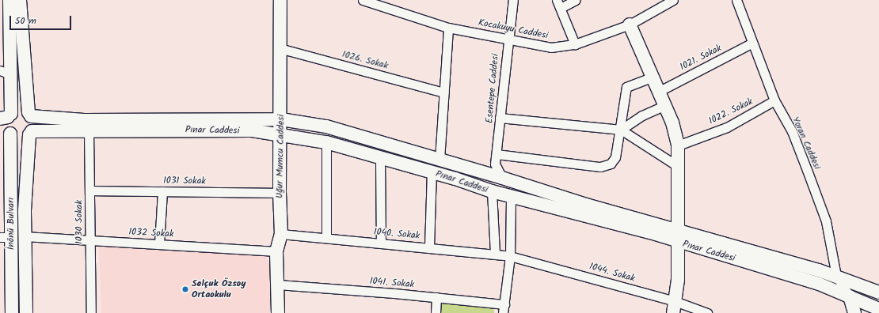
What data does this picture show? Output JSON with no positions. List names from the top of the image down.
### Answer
{
  "streets": {
    "main road": ["Pınar Caddesi", "Uğur Mumcu Caddesi", "İnönü Bulvarı"],
    "street": [
      "Kocakuyu Caddesi",
      "1021. Sokak",
      "1026. Sokak",
      "Esentepe Caddesi",
      "1022. Sokak",
      "Yoran Caddesi",
      "1031 Sokak",
      "1030 Sokak",
      "1032 Sokak",
      "1040. Sokak",
      "1044. Sokak",
      "1041. Sokak"
    ]
  },
  "crossings": [
    ["Kocakuyu Caddesi", "Esentepe Caddesi"],
    ["1021. Sokak", "Yoran Caddesi"],
    ["1026. Sokak", "Uğur Mumcu Caddesi"],
    ["Esentepe Caddesi", "Pınar Caddesi"],
    ["1022. Sokak", "Yoran Caddesi"],
    ["Pınar Caddesi", "Yoran Caddesi"],
    ["Pınar Caddesi", "Uğur Mumcu Caddesi"],
    ["Pınar Caddesi", "1030 Sokak"],
    ["Pınar Caddesi", "İnönü Bulvarı"],
    ["Uğur Mumcu Caddesi", "1031 Sokak"],
    ["Uğur Mumcu Caddesi", "1032 Sokak"],
    ["Uğur Mumcu Caddesi", "1040. Sokak"],
    ["Uğur Mumcu Caddesi", "1041. Sokak"],
    ["1031 Sokak", "1030 Sokak"],
    ["1030 Sokak", "1032 Sokak"],
    ["İnönü Bulvarı", "1032 Sokak"],
    ["1040. Sokak", "1044. Sokak"]
  ],
  "places": ["Selçuk Özsoy Ortaokulu"],
  "scale_bar": "50 m"
}
